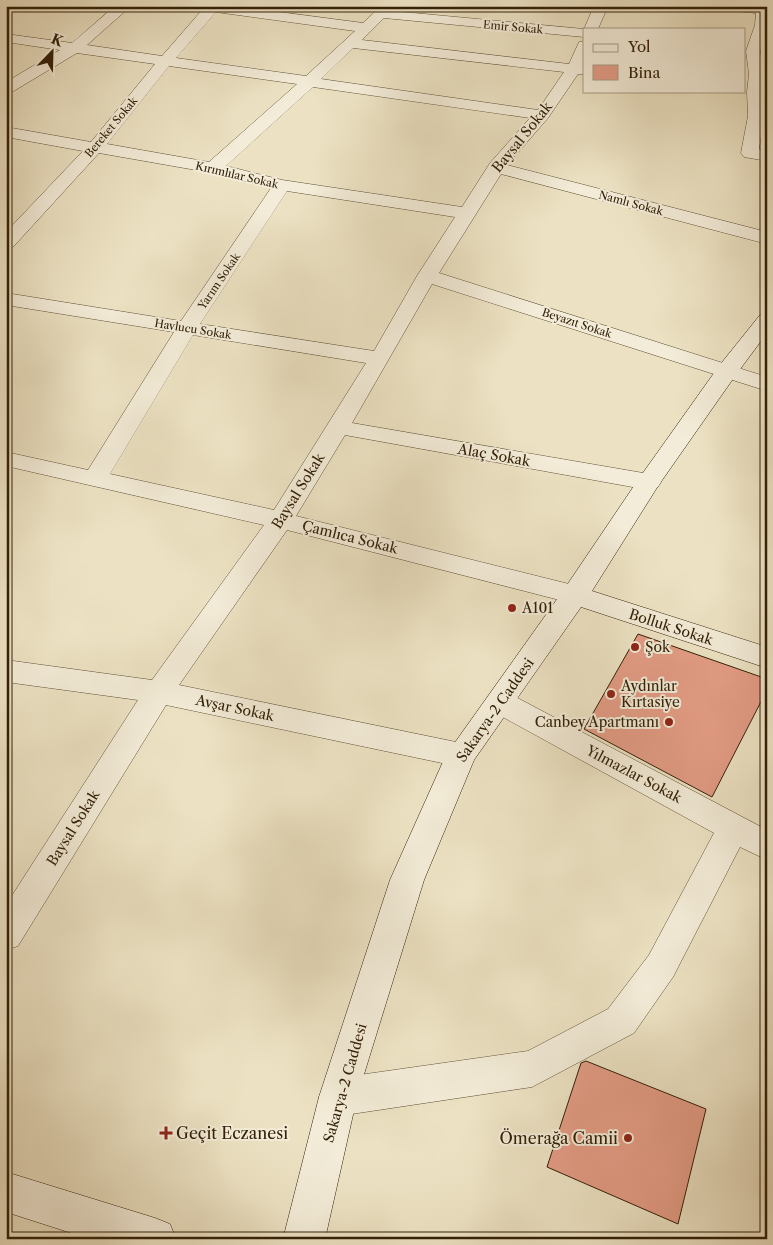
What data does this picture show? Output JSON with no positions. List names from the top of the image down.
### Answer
{
  "streets": {
    "street": [
      "Emir Sokak",
      "Bereket Sokak",
      "Baysal Sokak",
      "Kırımlılar Sokak",
      "Namlı Sokak",
      "Yarım Sokak",
      "Beyazıt Sokak",
      "Havlucu Sokak",
      "Alaç Sokak",
      "Çamlıca Sokak",
      "Bolluk Sokak",
      "Avşar Sokak",
      "Sakarya-2 Caddesi",
      "Yılmazlar Sokak"
    ]
  },
  "crossings": [
    ["Bereket Sokak", "Kırımlılar Sokak"],
    ["Baysal Sokak", "Kırımlılar Sokak"],
    ["Baysal Sokak", "Namlı Sokak"],
    ["Baysal Sokak", "Beyazıt Sokak"],
    ["Baysal Sokak", "Havlucu Sokak"],
    ["Baysal Sokak", "Alaç Sokak"],
    ["Baysal Sokak", "Çamlıca Sokak"],
    ["Baysal Sokak", "Avşar Sokak"],
    ["Kırımlılar Sokak", "Yarım Sokak"],
    ["Yarım Sokak", "Havlucu Sokak"],
    ["Yarım Sokak", "Çamlıca Sokak"],
    ["Beyazıt Sokak", "Sakarya-2 Caddesi"],
    ["Alaç Sokak", "Sakarya-2 Caddesi"],
    ["Çamlıca Sokak", "Bolluk Sokak"],
    ["Çamlıca Sokak", "Sakarya-2 Caddesi"],
    ["Bolluk Sokak", "Sakarya-2 Caddesi"],
    ["Avşar Sokak", "Sakarya-2 Caddesi"],
    ["Sakarya-2 Caddesi", "Yılmazlar Sokak"]
  ],
  "places": {
    "other": [
      "A101",
      "Şok",
      "Aydınlar Kırtasiye",
      "Canbey Apartmanı",
      "Ömerağa Camii"
    ],
    "health": ["Geçit Eczanesi"]
  },
  "legend": ["Yol", "Bina"],
  "north": "top right"
}
